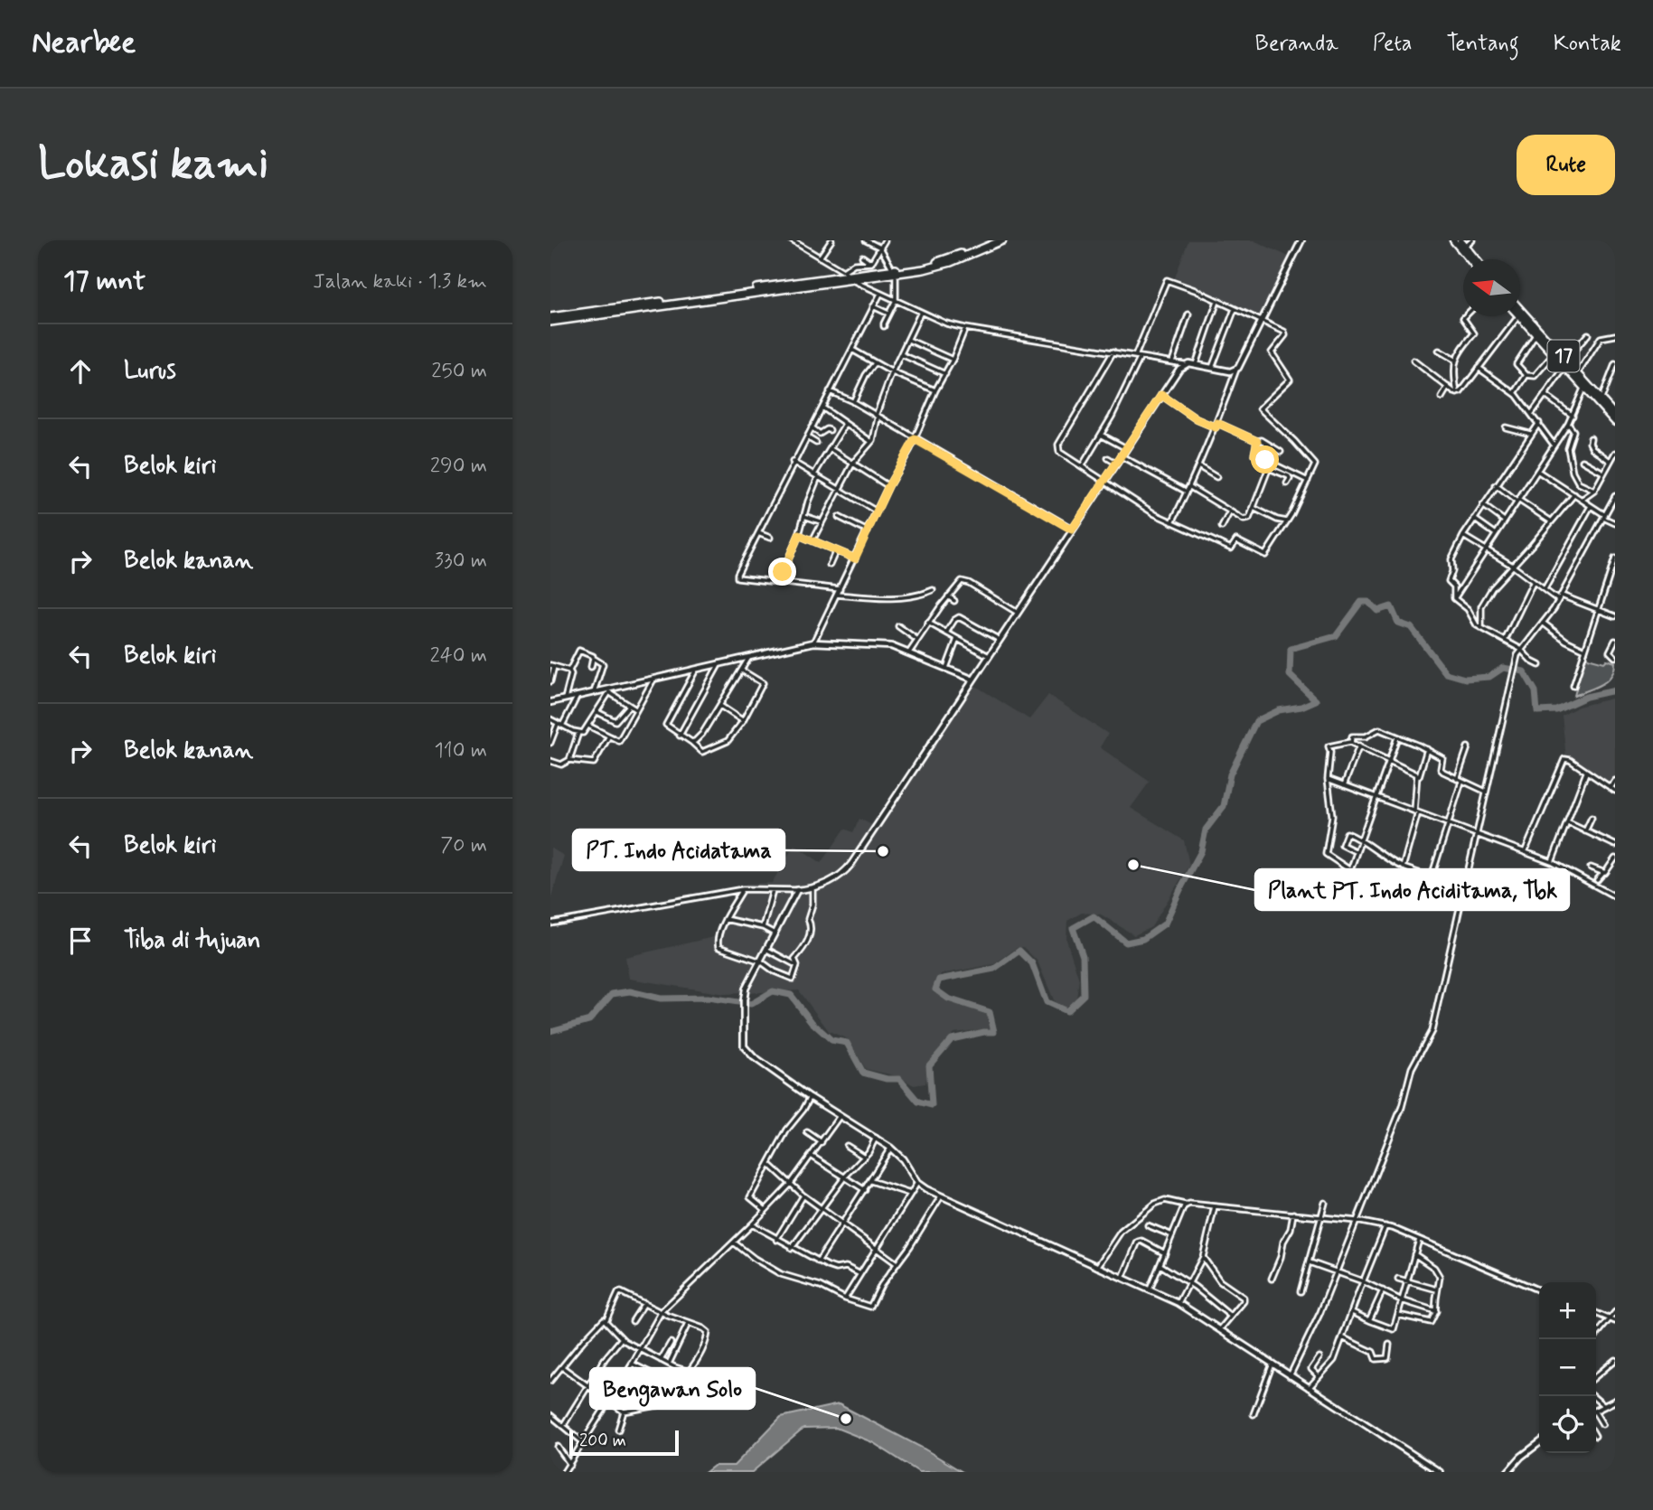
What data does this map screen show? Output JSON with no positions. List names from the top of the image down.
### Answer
{
  "streets": {
    "highway": ["17"]
  },
  "places": ["PT. Indo Acidatama", "Plant PT. Indo Aciditama, Tbk", "Bengawan Solo"],
  "scale_bar": "200 m",
  "north": "left",
  "page": {
    "header": "Nearbee",
    "nav": [
      "Beranda",
      "Peta",
      "Tentang",
      "Kontak"
    ],
    "buttons": "Rute",
    "title": "Lokasi kami",
    "heading": ["17 mnt", "Jalan kaki · 1.3 km"],
    "list": [
      ["Lurus", "250 m"],
      ["Belok kiri", "290 m"],
      ["Belok kanan", "330 m"],
      ["Belok kiri", "240 m"],
      ["Belok kanan", "110 m"],
      ["Belok kiri", "70 m"],
      "Tiba di tujuan"
    ],
    "map_buttons": ["+", "−"],
    "scale": "200 m"
  }
}
